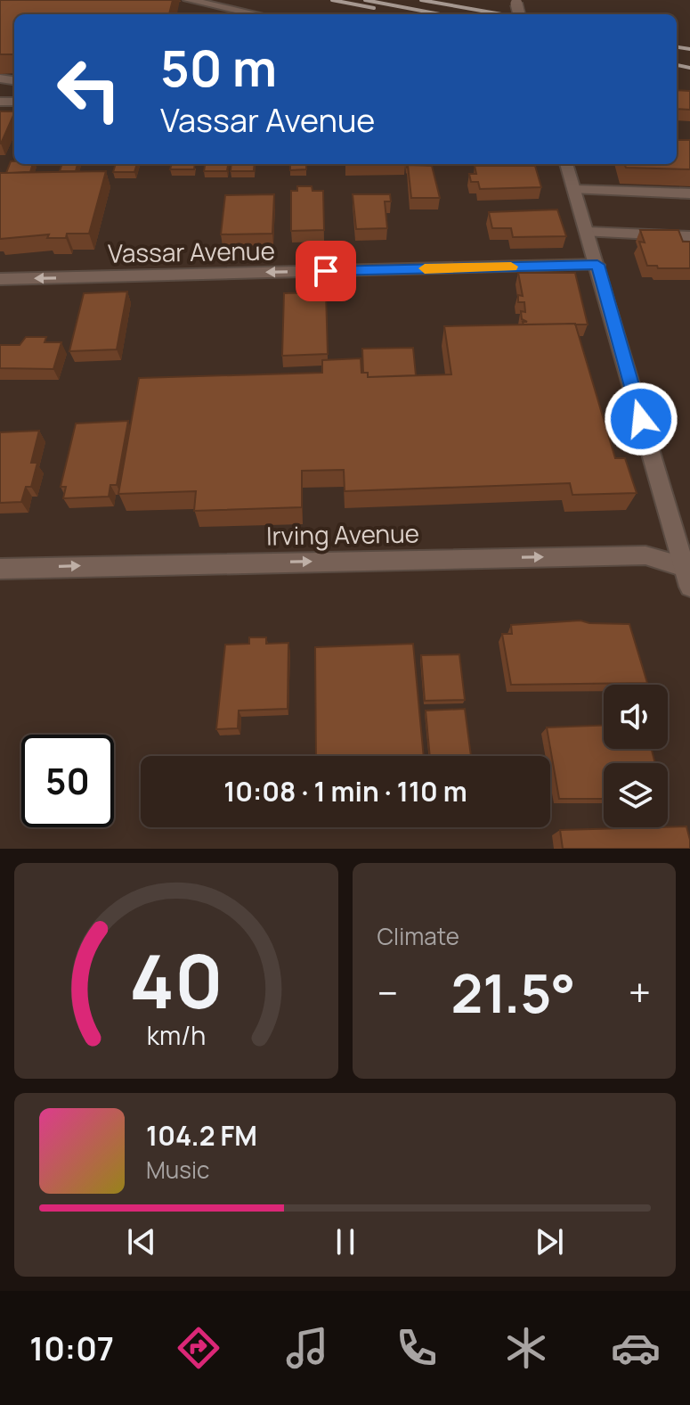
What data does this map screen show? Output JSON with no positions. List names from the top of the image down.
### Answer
{
  "streets": {
    "street": ["Vassar Avenue", "Irving Avenue"]
  },
  "one_way": ["Vassar Avenue", "Irving Avenue"],
  "page": {
    "turn": ["50 m", "Vassar Avenue"],
    "limit": "50",
    "trip": "10:08 · 1 min · 110 m",
    "tile": "Climate",
    "heat": ["−", "21.5°", "+"],
    "song": ["104.2 FM", "Music"],
    "tabs": "10:07",
    "gauge": ["40", "km/h"]
  }
}
